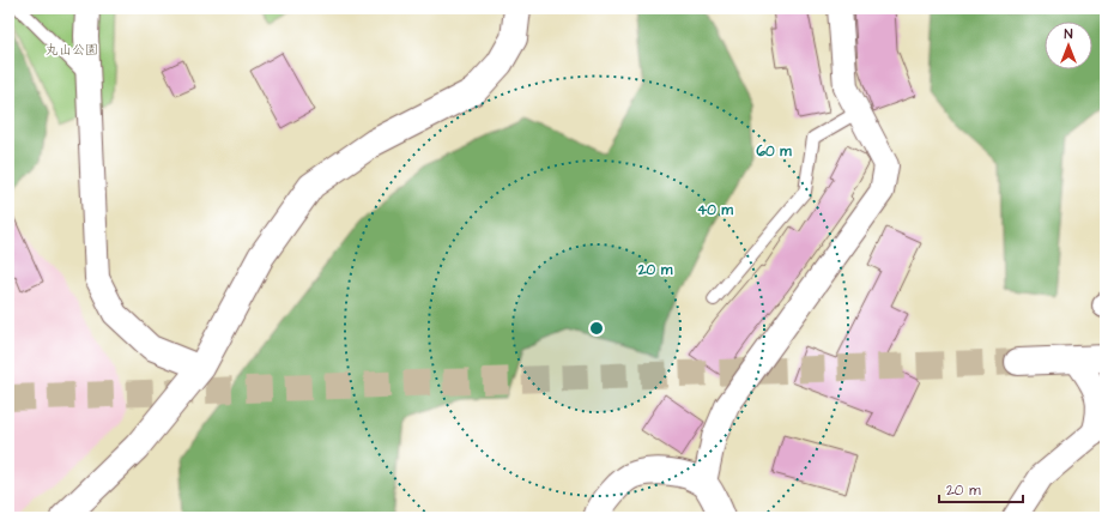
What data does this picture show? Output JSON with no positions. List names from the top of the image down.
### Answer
{
  "parks": ["丸山公園"],
  "scale_bar": "20 m",
  "north": "top",
  "rings": ["60 m", "40 m", "20 m"]
}
